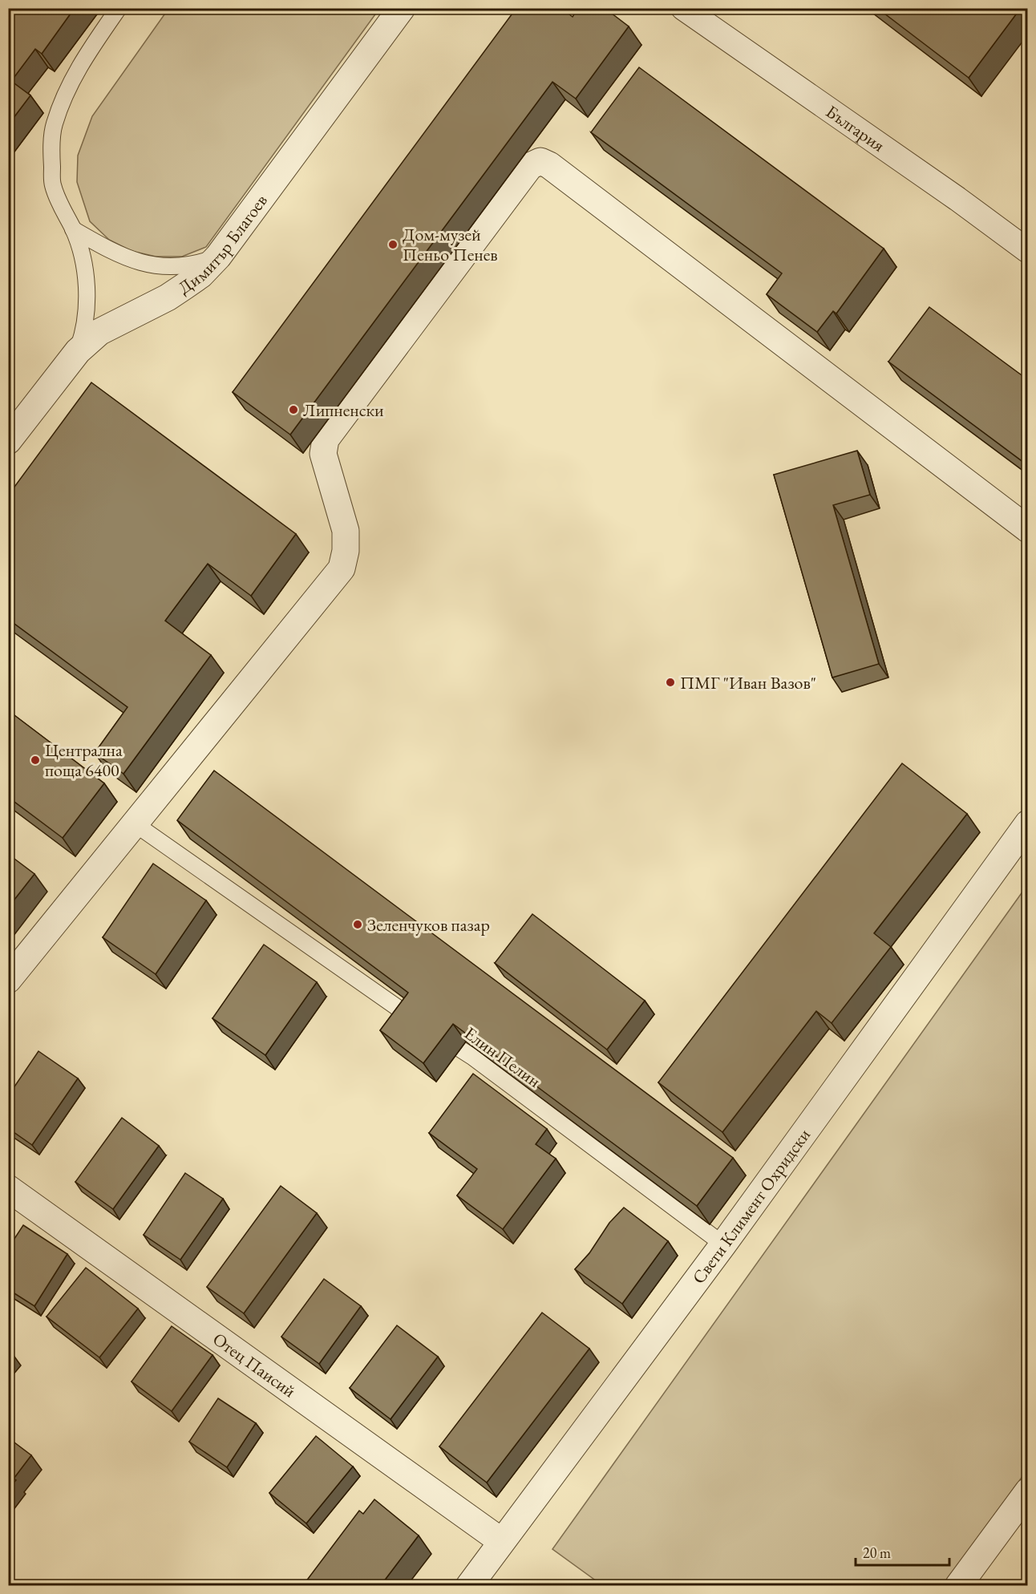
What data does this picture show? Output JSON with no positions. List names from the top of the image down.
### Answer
{
  "streets": {
    "street": [
      "България",
      "Димитър Благоев",
      "Свети Климент Охридски",
      "Отец Паисий"
    ],
    "lane": ["Елин Пелин"]
  },
  "crossings": [
    ["Елин Пелин", "Свети Климент Охридски"],
    ["Свети Климент Охридски", "Отец Паисий"]
  ],
  "places": [
    "Дом-музей Пеньо Пенев",
    "Липненски",
    "ПМГ \"Иван Вазов\"",
    "Централна поща 6400",
    "Зеленчуков пазар"
  ],
  "scale_bar": "20 m"
}
